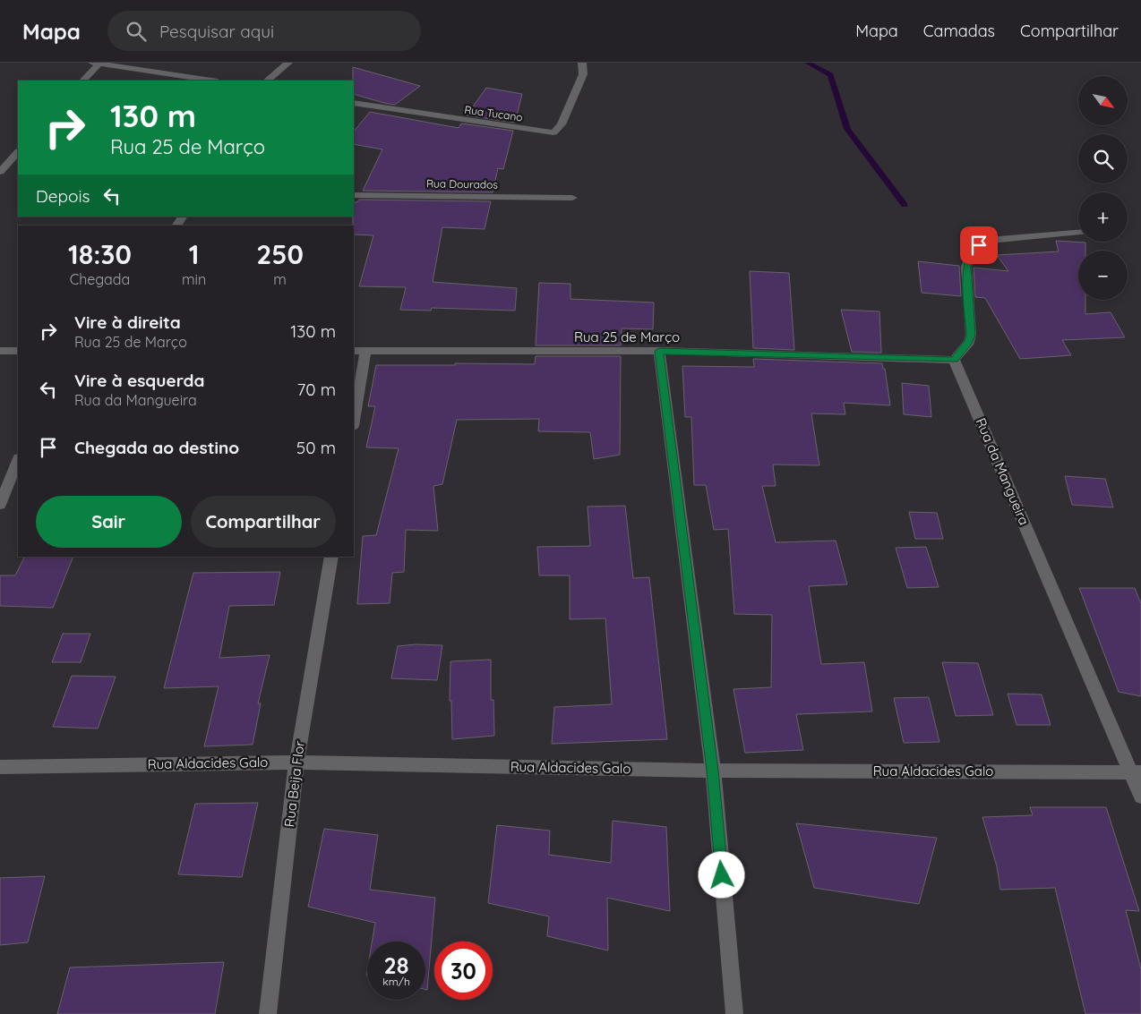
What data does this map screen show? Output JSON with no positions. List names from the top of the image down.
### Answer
{
  "streets": {
    "street": [
      "Rua Tucano",
      "Rua Dourados",
      "Rua 25 de Março",
      "Rua da Mangueira",
      "Rua Aldacides Galo",
      "Rua Beija Flor"
    ]
  },
  "crossings": [
    ["Rua 25 de Março", "Rua da Mangueira"],
    ["Rua da Mangueira", "Rua Aldacides Galo"],
    ["Rua Aldacides Galo", "Rua Beija Flor"]
  ],
  "north": "bottom right",
  "page": {
    "header": "Mapa",
    "search": "Pesquisar aqui",
    "nav": ["Mapa", "Camadas", "Compartilhar"],
    "map_buttons": ["+", "−"],
    "turn": ["130 m", "Rua 25 de Março"],
    "then": "Depois",
    "eta": [
      "18:30",
      "Chegada",
      "1",
      "min",
      "250",
      "m"
    ],
    "list": [
      {
        "name": "Vire à direita",
        "note": "Rua 25 de Março",
        "value": "130 m"
      },
      {
        "name": "Vire à esquerda",
        "note": "Rua da Mangueira",
        "value": "70 m"
      },
      {
        "name": "Chegada ao destino",
        "value": "50 m"
      }
    ],
    "buttons": ["Sair", "Compartilhar"],
    "speed": "28 km/h",
    "limit": "30"
  }
}
